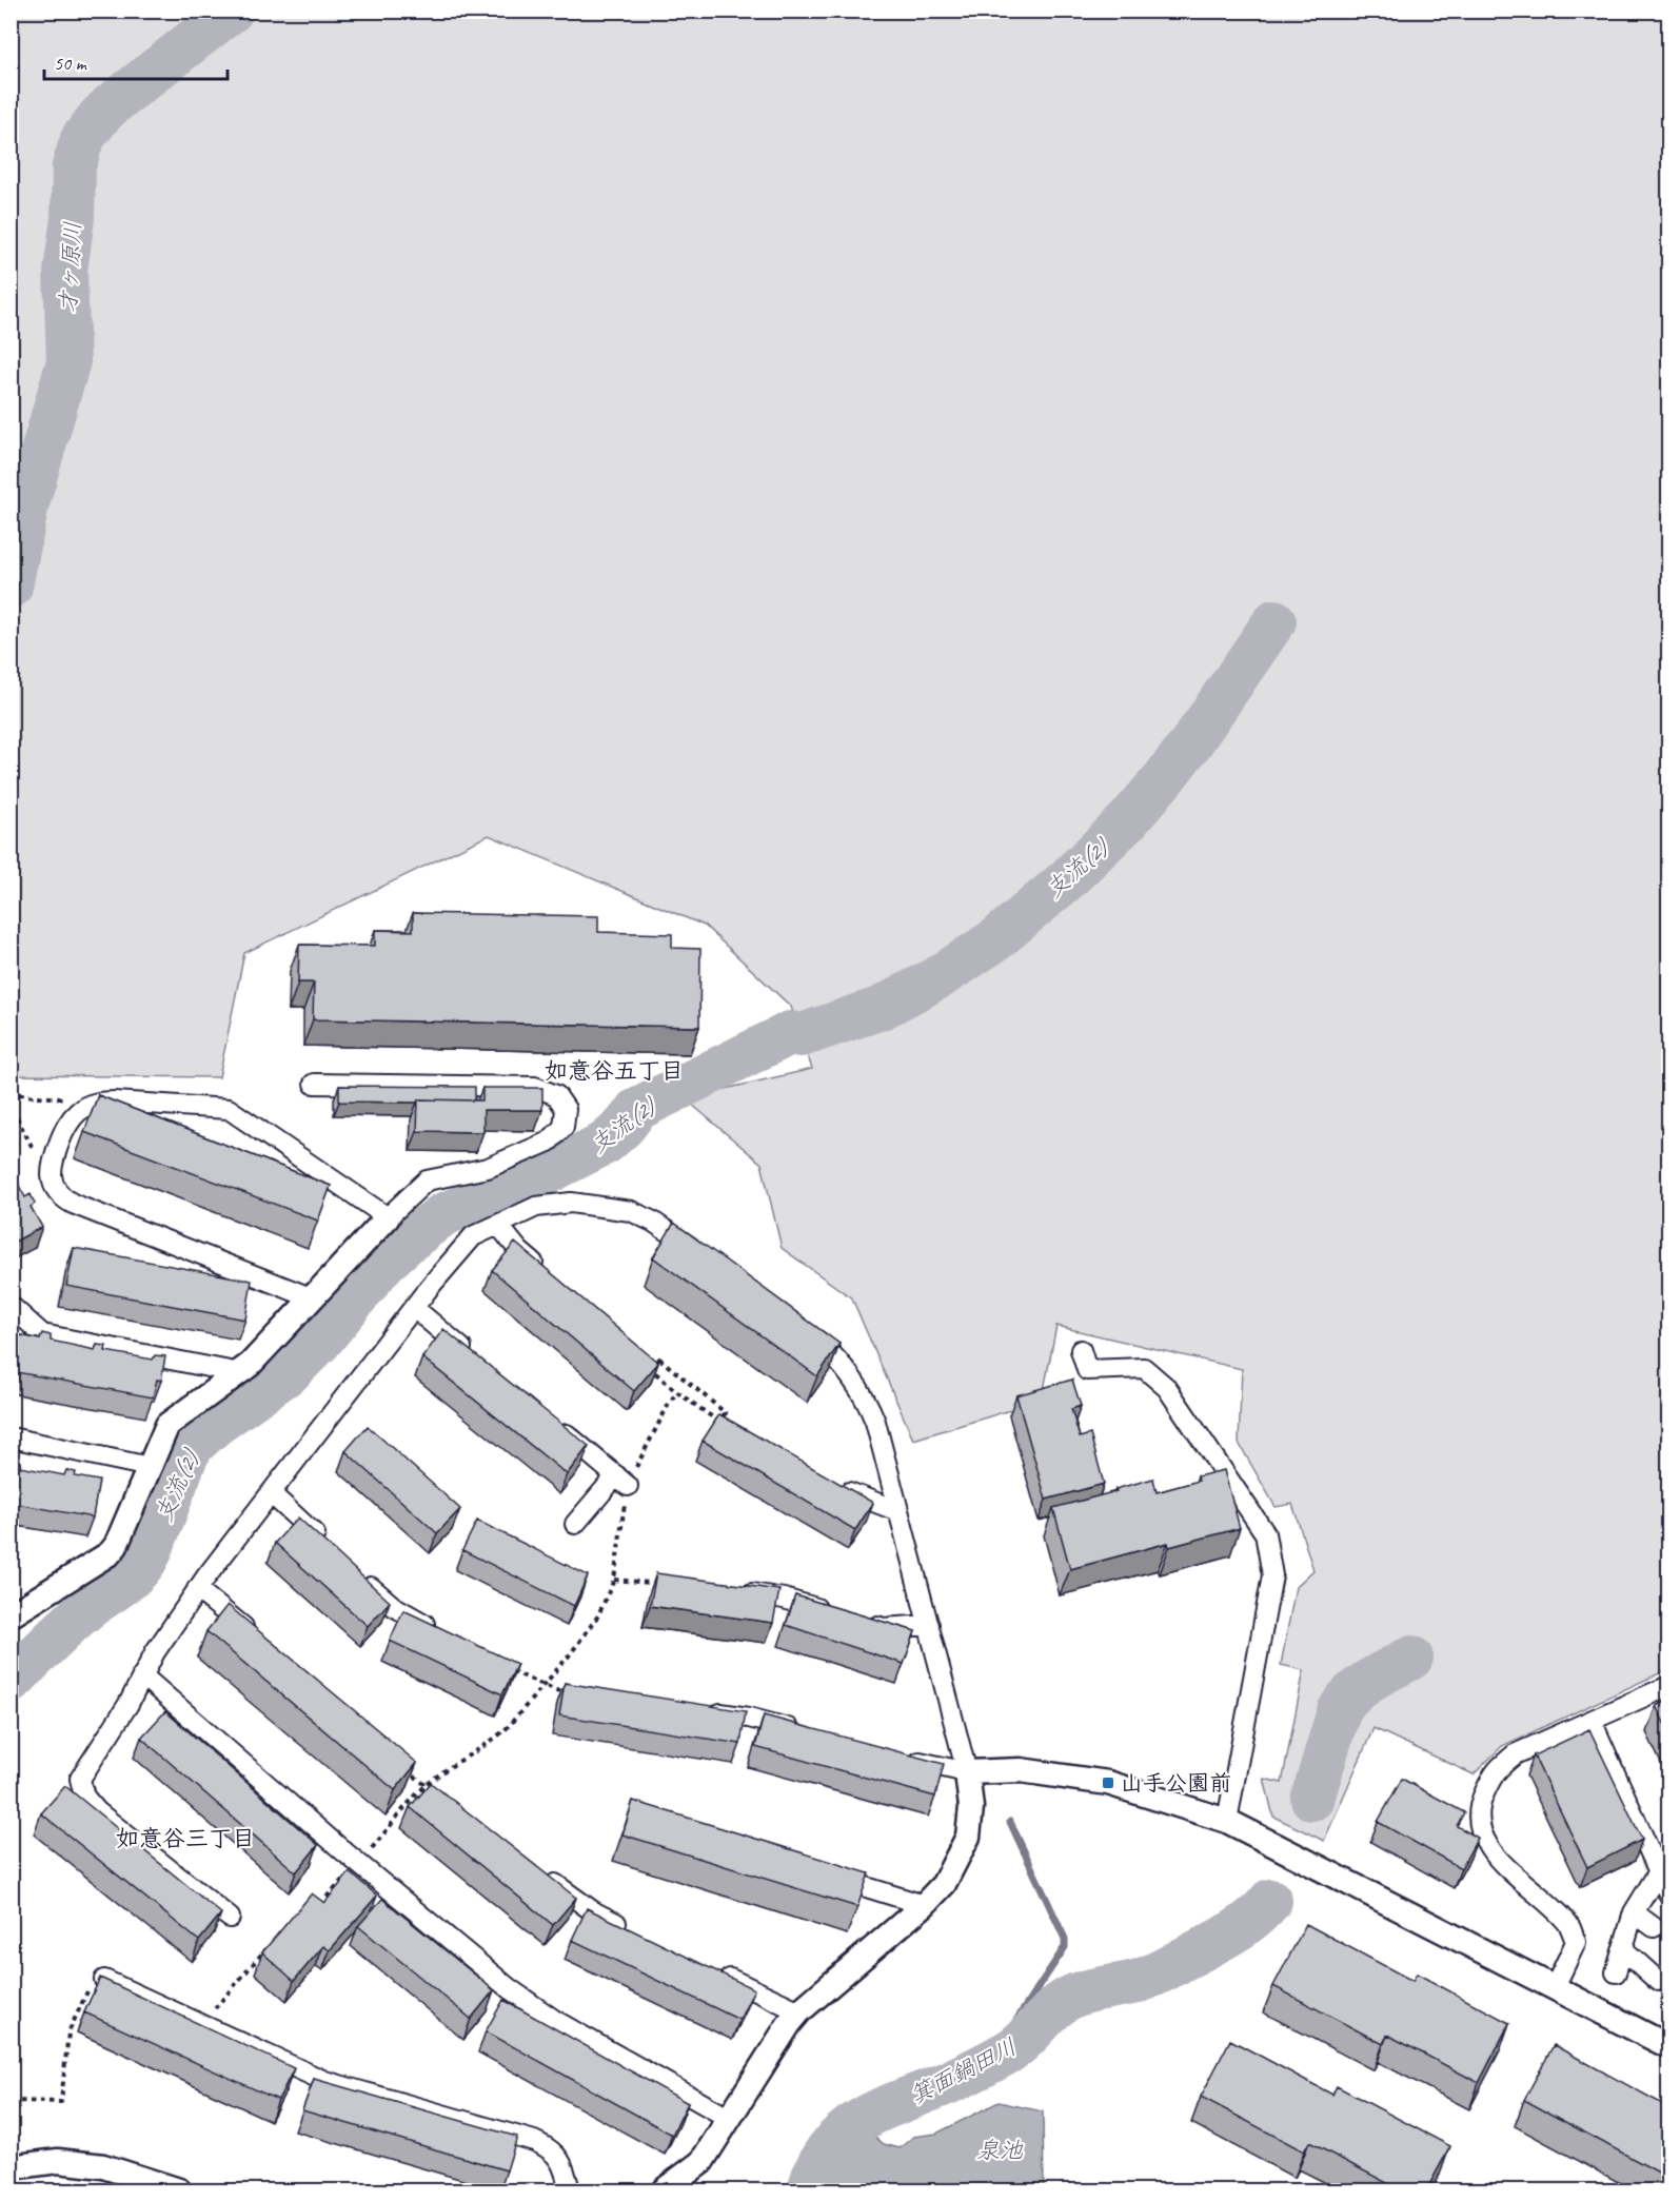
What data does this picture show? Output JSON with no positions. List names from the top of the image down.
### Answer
{
  "districts": ["如意谷五丁目", "如意谷三丁目"],
  "water": [
    "才ヶ原川",
    "支流(2)",
    "箕面鍋田川",
    "泉池"
  ],
  "places": {
    "transit": ["山手公園前"]
  },
  "scale_bar": "50 m"
}
